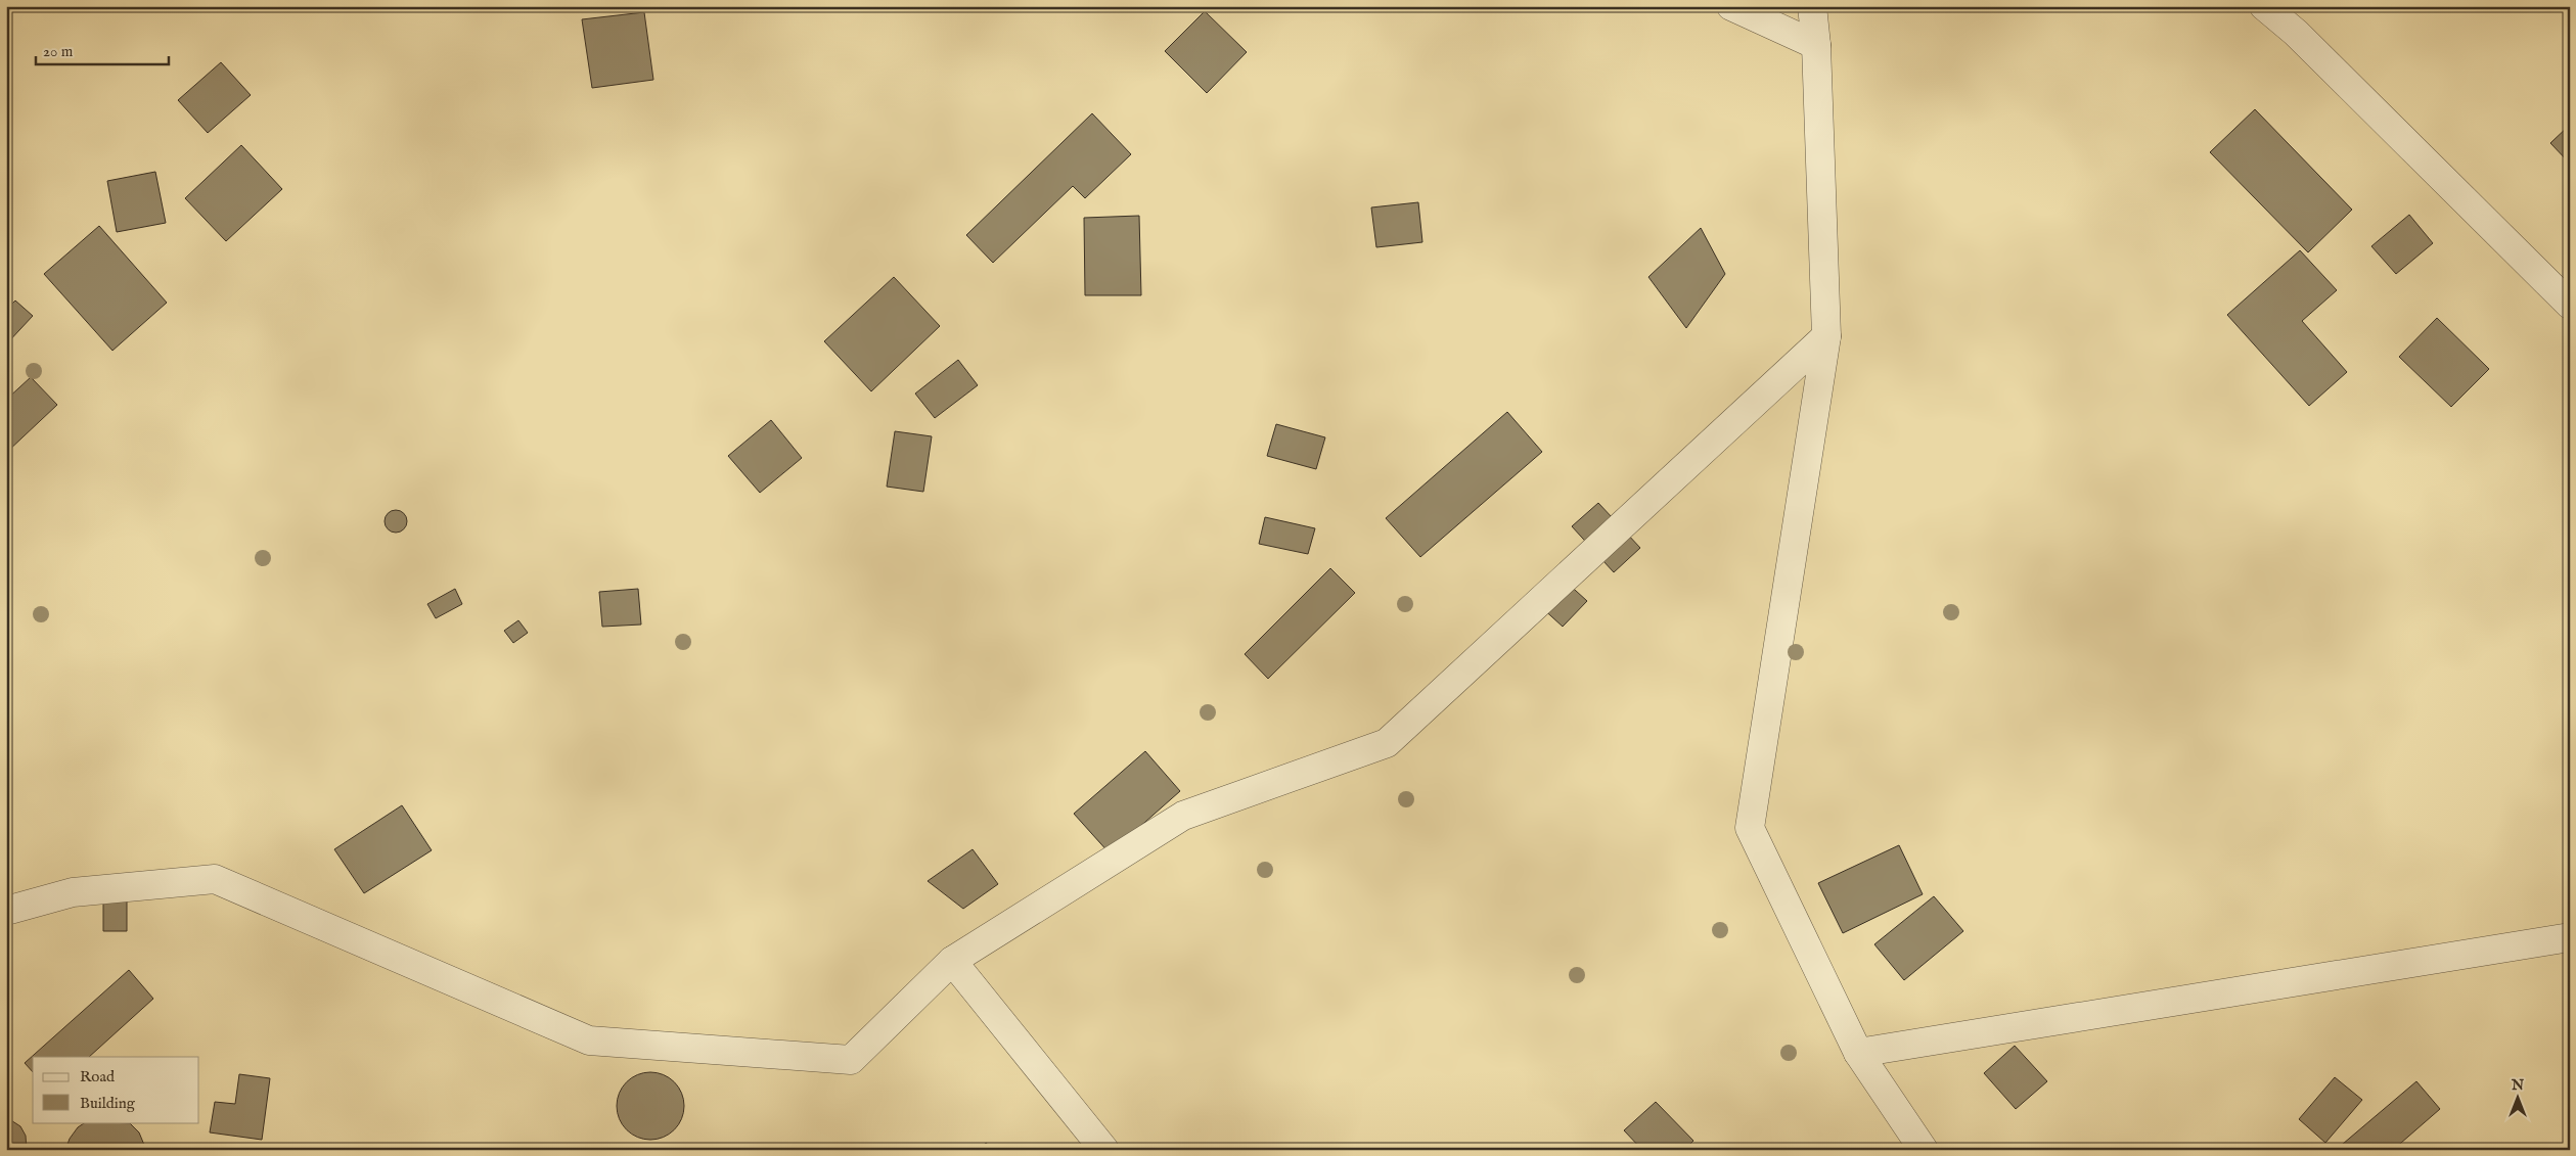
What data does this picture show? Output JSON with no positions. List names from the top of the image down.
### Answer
{
  "legend": ["Road", "Building"],
  "scale_bar": "20 m",
  "north": "top"
}
